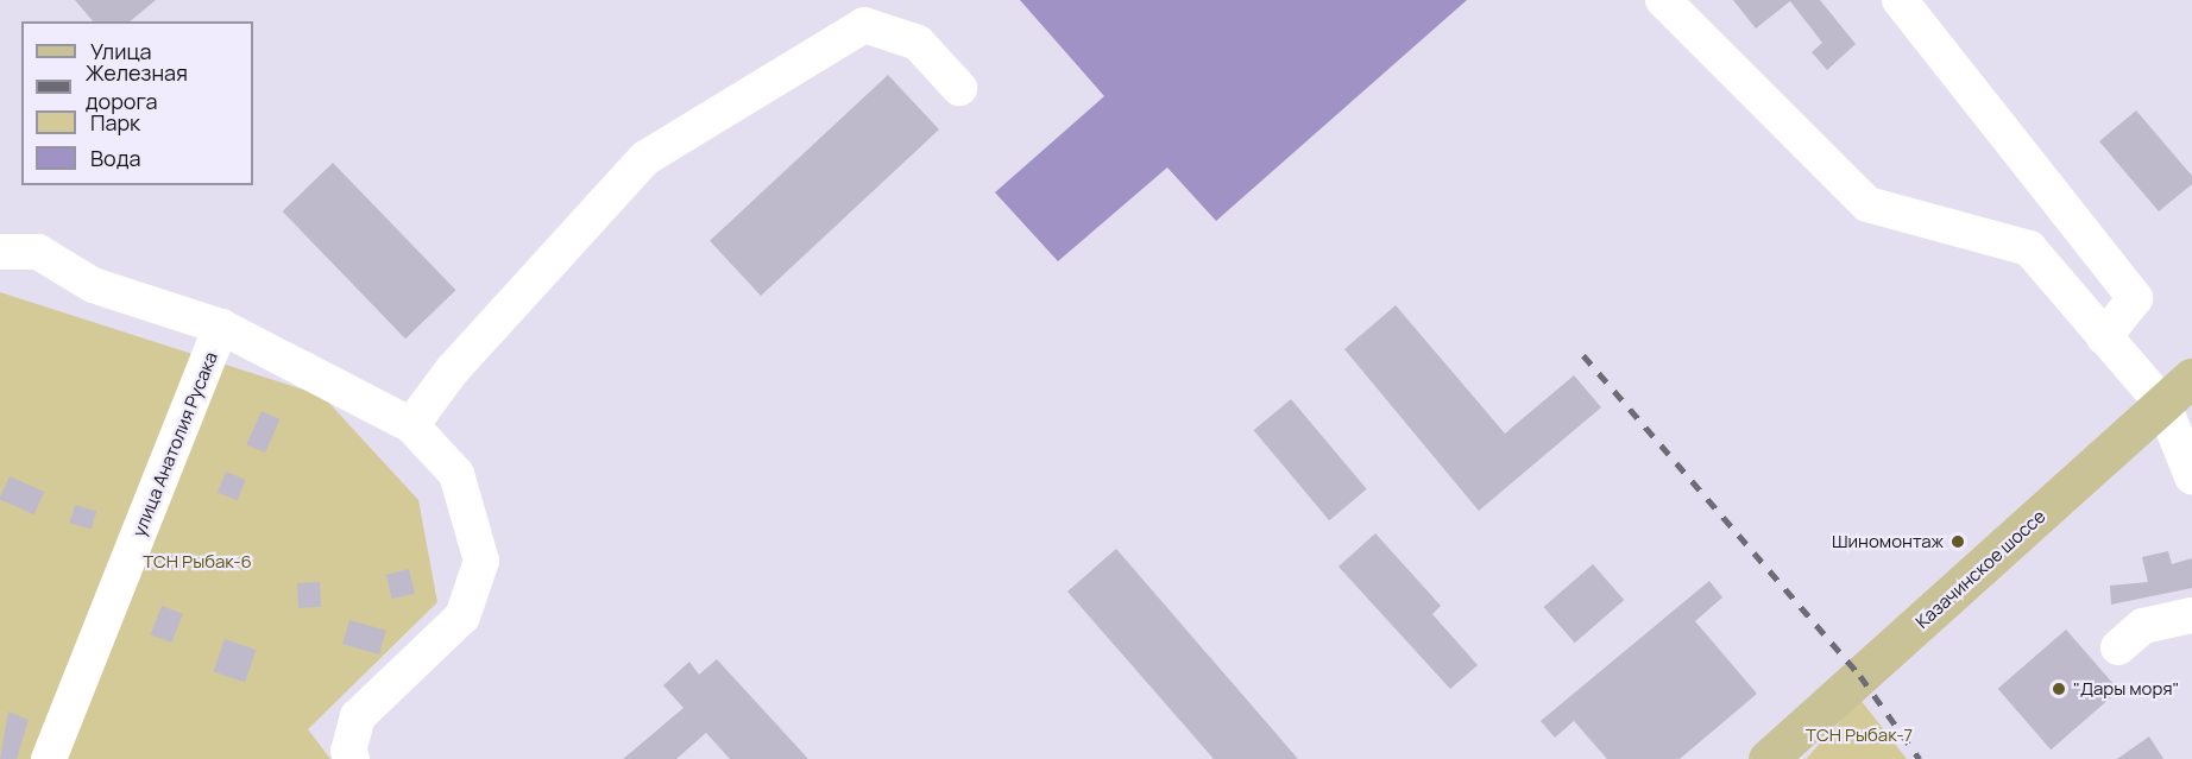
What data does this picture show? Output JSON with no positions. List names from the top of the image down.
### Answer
{
  "streets": {
    "main road": ["Казачинское шоссе"],
    "street": ["улица Анатолия Русака"]
  },
  "parks": ["ТСН Рыбак-6", "ТСН Рыбак-7"],
  "places": ["Шиномонтаж", "\"Дары моря\""],
  "legend": [
    "Улица",
    "Железная дорога",
    "Парк",
    "Вода"
  ]
}
